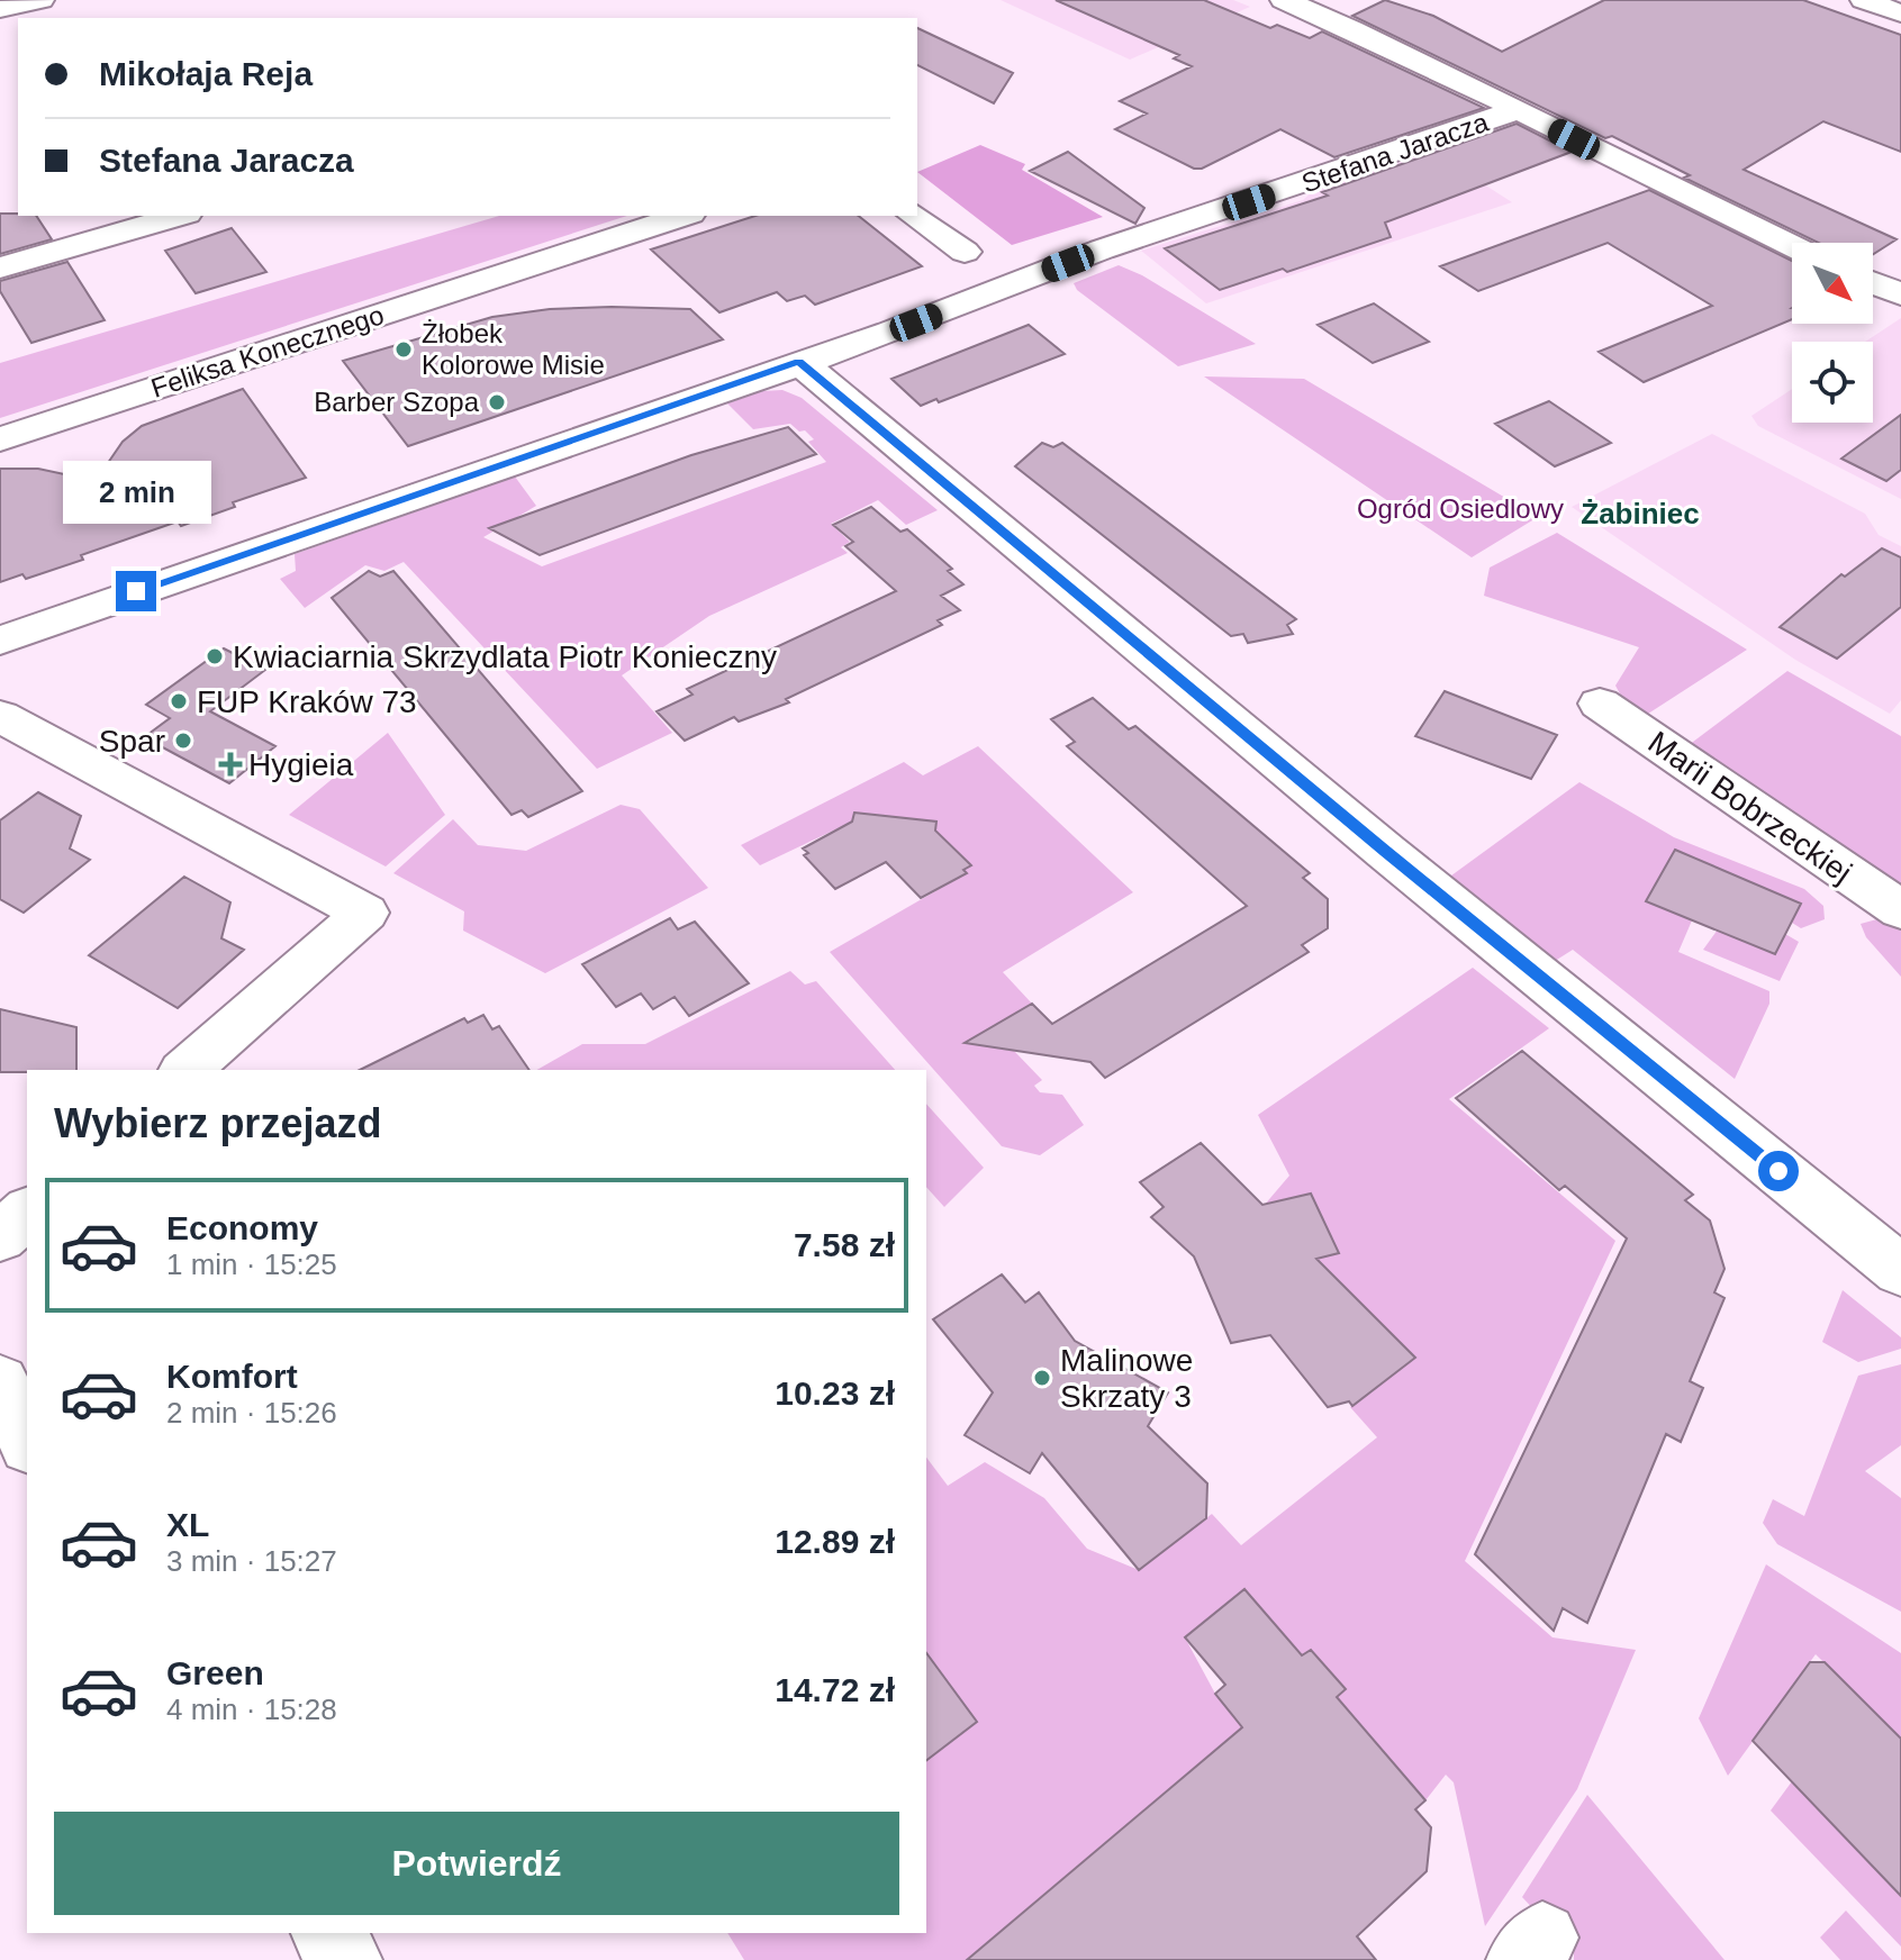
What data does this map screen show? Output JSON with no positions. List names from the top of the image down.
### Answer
{
  "streets": {
    "street": ["Stefana Jaracza", "Feliksa Konecznego", "Marii Bobrzeckiej"]
  },
  "districts": ["Żabiniec"],
  "parks": ["Ogród Osiedlowy"],
  "places": {
    "other": [
      "Żłobek Kolorowe Misie",
      "Barber Szopa",
      "Kwiaciarnia Skrzydlata Piotr Konieczny",
      "FUP Kraków 73",
      "Spar",
      "Malinowe Skrzaty 3"
    ],
    "health": ["Hygieia"]
  },
  "north": "bottom right",
  "page": {
    "banner": ["Mikołaja Reja", "Stefana Jaracza"],
    "bubble": "2 min",
    "heading": "Wybierz przejazd",
    "list": [
      {
        "name": "Economy",
        "note": "1 min · 15:25",
        "value": "7.58 zł"
      },
      {
        "name": "Komfort",
        "note": "2 min · 15:26",
        "value": "10.23 zł"
      },
      {
        "name": "XL",
        "note": "3 min · 15:27",
        "value": "12.89 zł"
      },
      {
        "name": "Green",
        "note": "4 min · 15:28",
        "value": "14.72 zł"
      }
    ],
    "buttons": "Potwierdź"
  }
}
